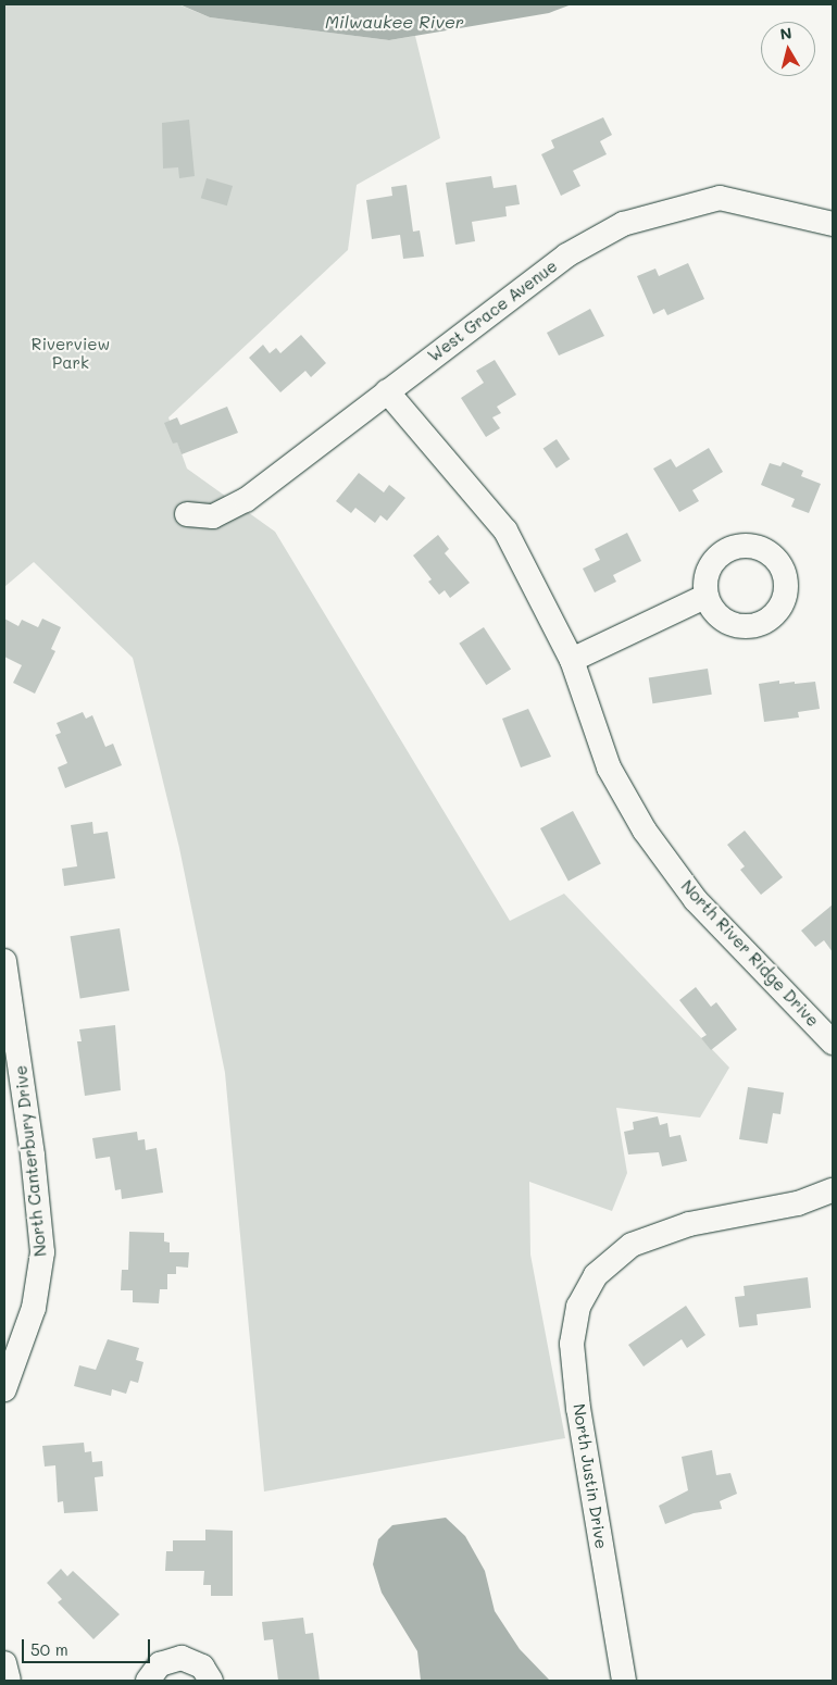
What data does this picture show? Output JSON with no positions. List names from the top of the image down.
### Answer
{
  "streets": {
    "street": [
      "West Grace Avenue",
      "North River Ridge Drive",
      "North Canterbury Drive",
      "North Justin Drive"
    ]
  },
  "crossings": [
    ["West Grace Avenue", "North River Ridge Drive"]
  ],
  "water": ["Milwaukee River"],
  "parks": ["Riverview Park"],
  "scale_bar": "50 m",
  "north": "top"
}
